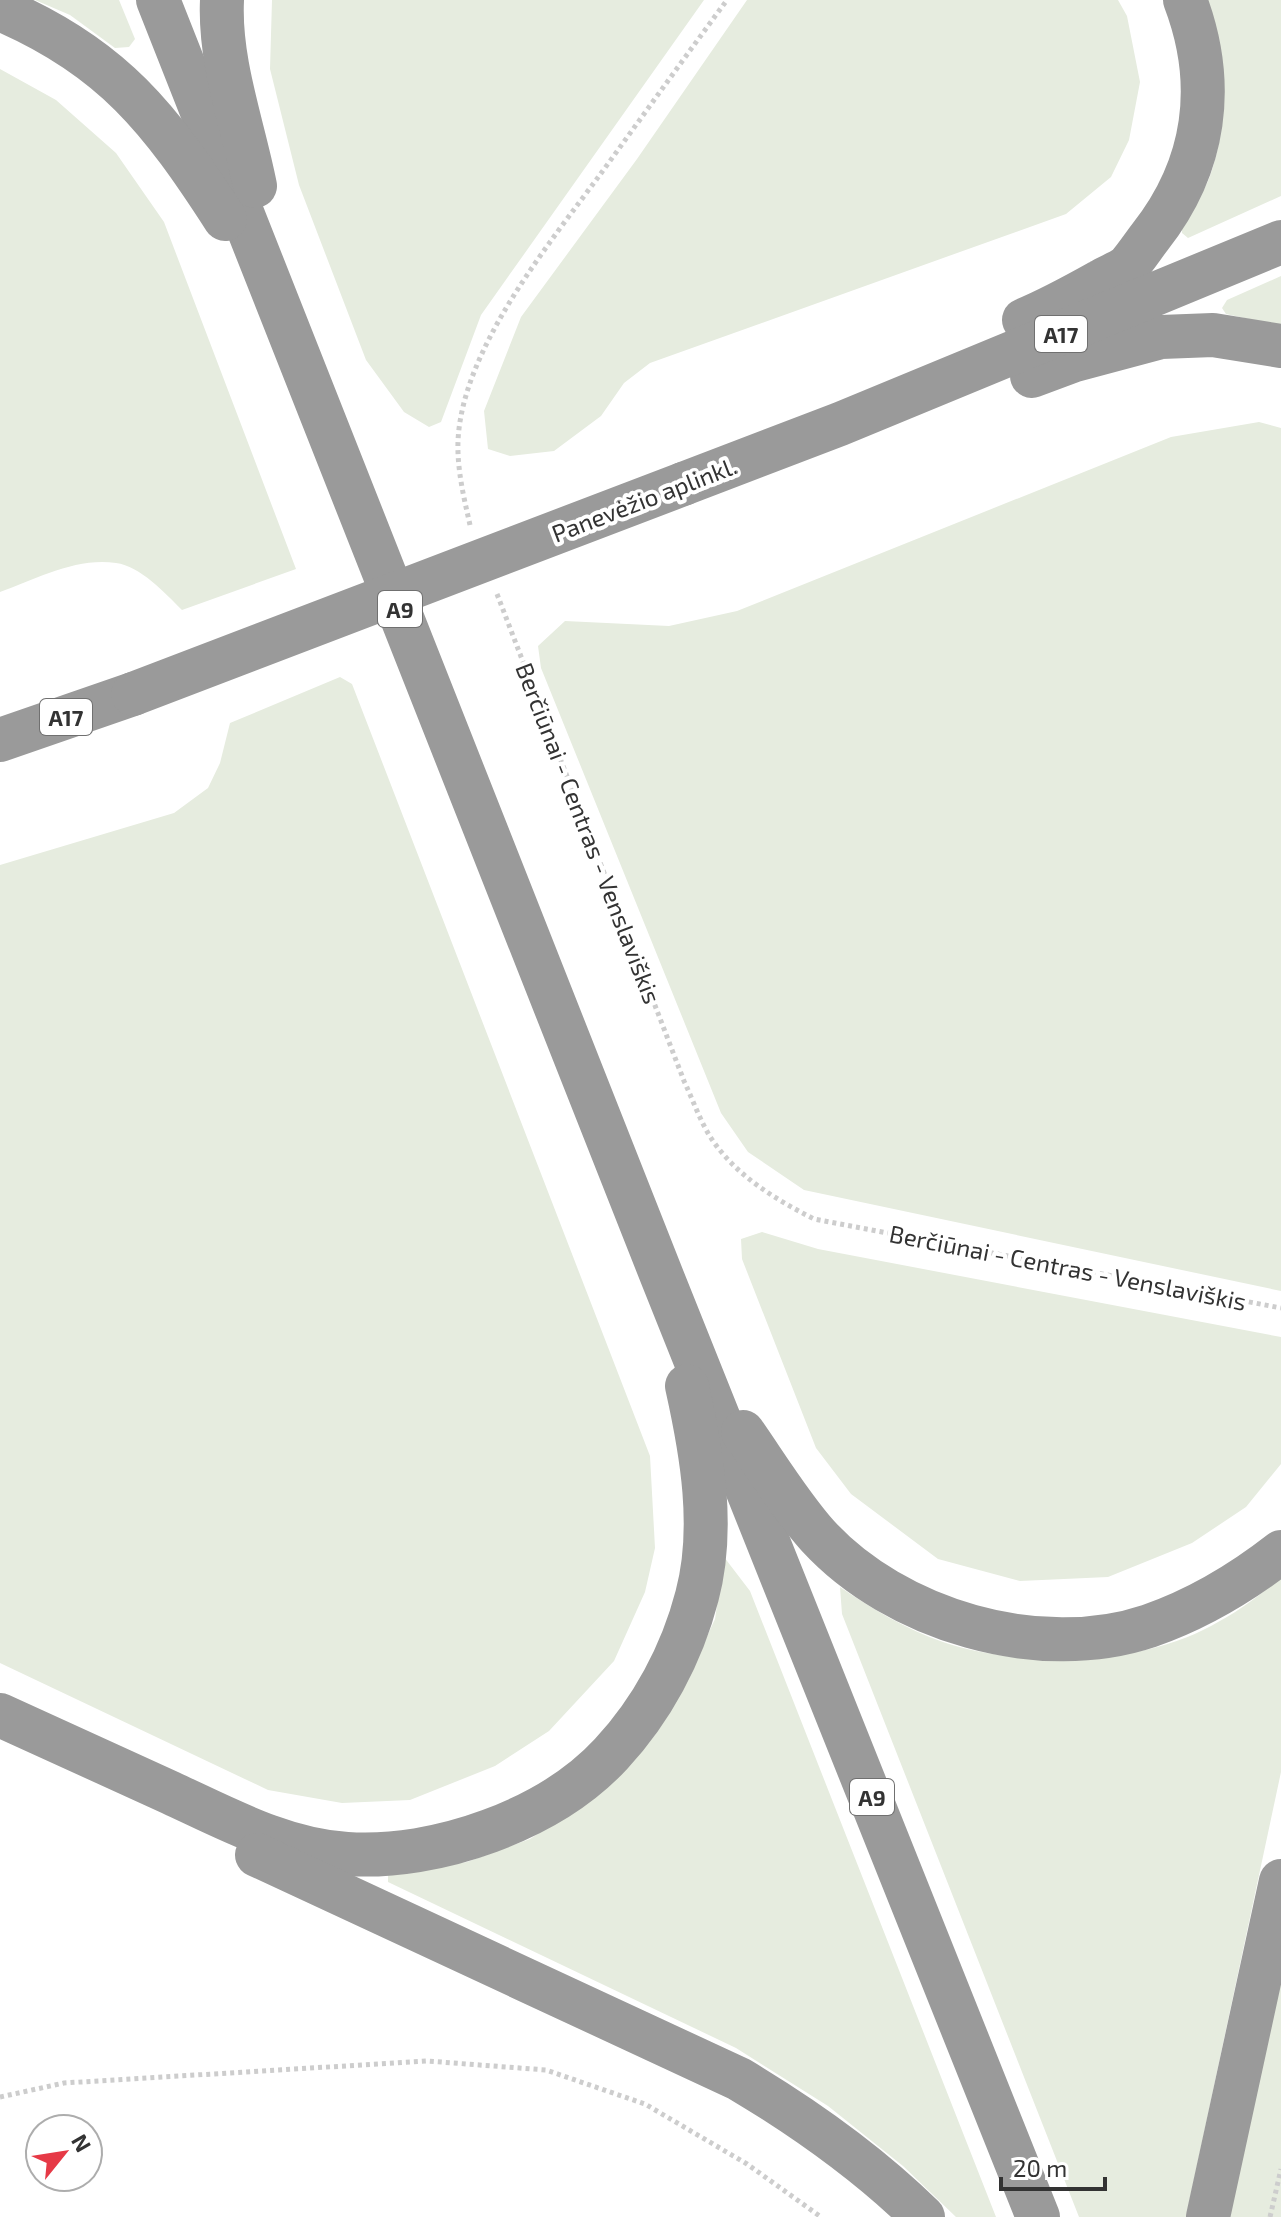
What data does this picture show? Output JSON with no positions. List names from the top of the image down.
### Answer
{
  "streets": {
    "highway": ["A17", "Panevėžio aplinkl.", "A9"],
    "path": ["Berčiūnai - Centras - Venslaviškis"]
  },
  "scale_bar": "20 m",
  "north": "top right"
}
